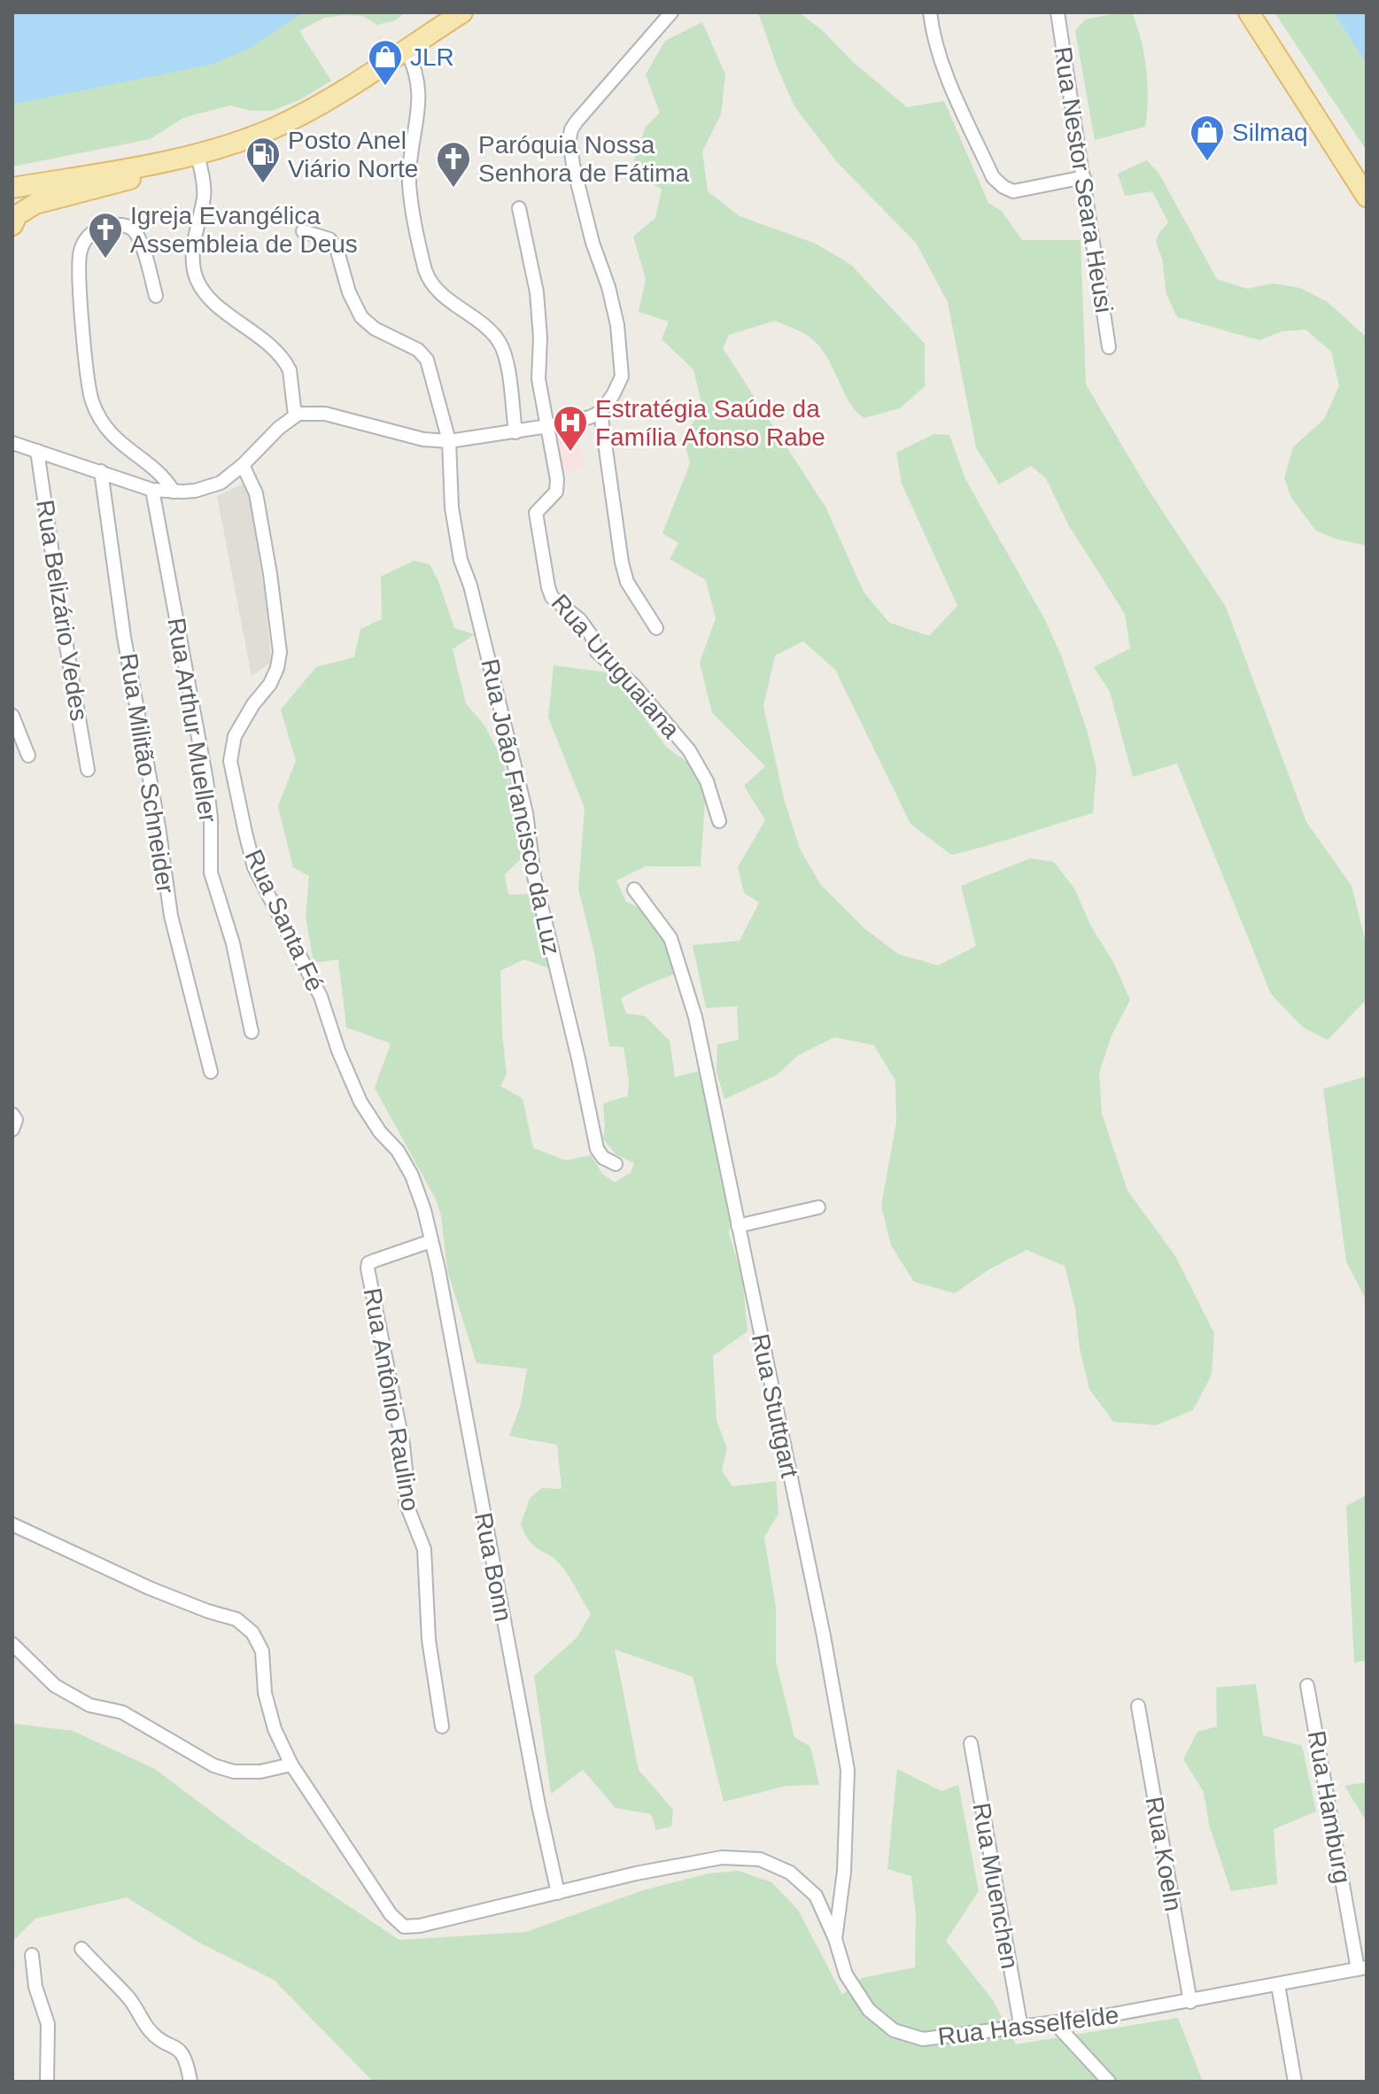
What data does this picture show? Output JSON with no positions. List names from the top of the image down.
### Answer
{
  "streets": {
    "street": [
      "Rua Nestor Seara Heusi",
      "Rua Belizário Vedes",
      "Rua Uruguaiana",
      "Rua Arthur Mueller",
      "Rua Militão Schneider",
      "Rua João Francisco da Luz",
      "Rua Santa Fé",
      "Rua Antônio Raulino",
      "Rua Stuttgart",
      "Rua Bonn",
      "Rua Hamburg",
      "Rua Koeln",
      "Rua Muenchen",
      "Rua Hasselfelde"
    ]
  },
  "crossings": [
    ["Rua Santa Fé", "Rua Antônio Raulino"],
    ["Rua Santa Fé", "Rua Bonn"],
    ["Rua Antônio Raulino", "Rua Bonn"],
    ["Rua Stuttgart", "Rua Hasselfelde"],
    ["Rua Bonn", "Rua Hasselfelde"],
    ["Rua Hamburg", "Rua Hasselfelde"],
    ["Rua Koeln", "Rua Hasselfelde"],
    ["Rua Muenchen", "Rua Hasselfelde"]
  ],
  "places": {
    "shop": ["JLR", "Silmaq"],
    "fuel station": ["Posto Anel Viário Norte"],
    "church": ["Paróquia Nossa Senhora de Fátima", "Igreja Evangélica Assembleia de Deus"],
    "hospital": ["Estratégia Saúde da Família Afonso Rabe"]
  }
}
